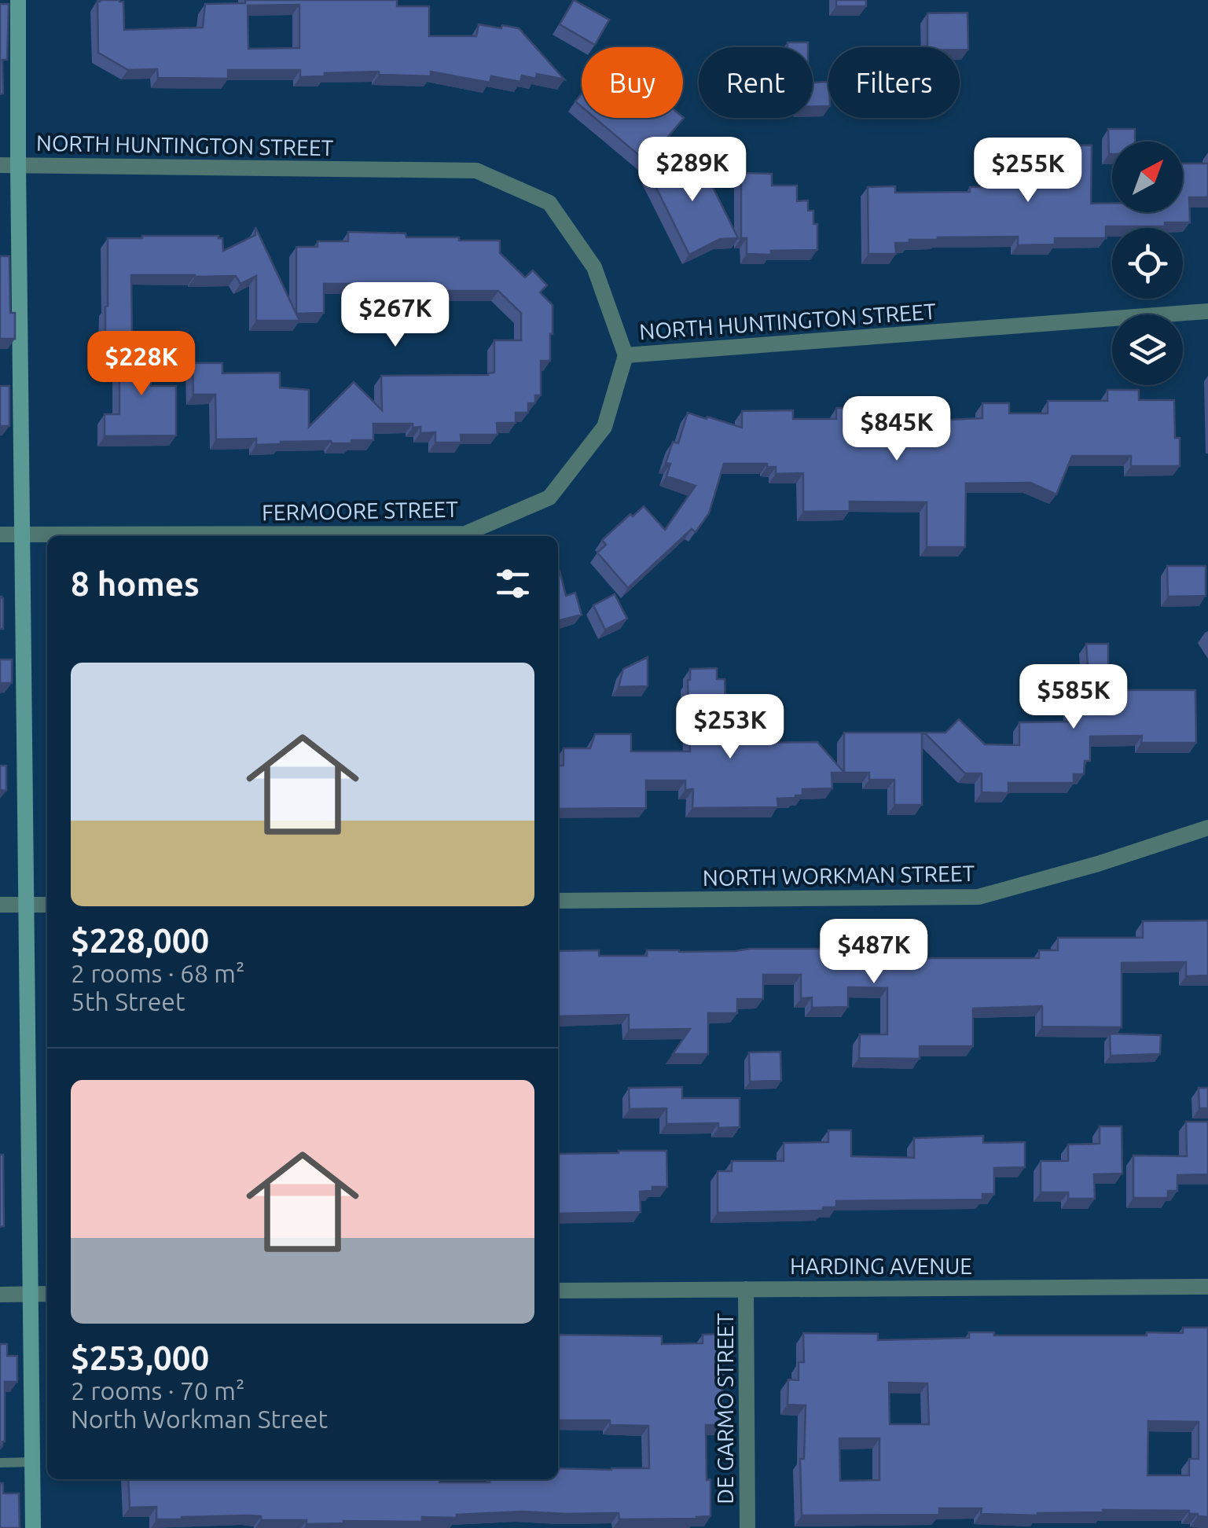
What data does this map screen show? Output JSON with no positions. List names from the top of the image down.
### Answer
{
  "streets": {
    "street": [
      "NORTH HUNTINGTON STREET",
      "FERMOORE STREET",
      "NORTH WORKMAN STREET",
      "HARDING AVENUE",
      "DE GARMO STREET"
    ]
  },
  "crossings": [
    ["NORTH HUNTINGTON STREET", "FERMOORE STREET"],
    ["HARDING AVENUE", "DE GARMO STREET"]
  ],
  "north": "top right",
  "page": {
    "chip": ["Buy", "Rent", "Filters"],
    "price": [
      "$289K",
      "$255K",
      "$267K",
      "$228K",
      "$845K",
      "$585K",
      "$253K",
      "$487K"
    ],
    "heading": "8 homes",
    "list": [
      {
        "name": "$228,000",
        "note": "2 rooms · 68 m² · 5th Street"
      },
      {
        "name": "$253,000",
        "note": "2 rooms · 70 m² · North Workman Street"
      }
    ]
  }
}
